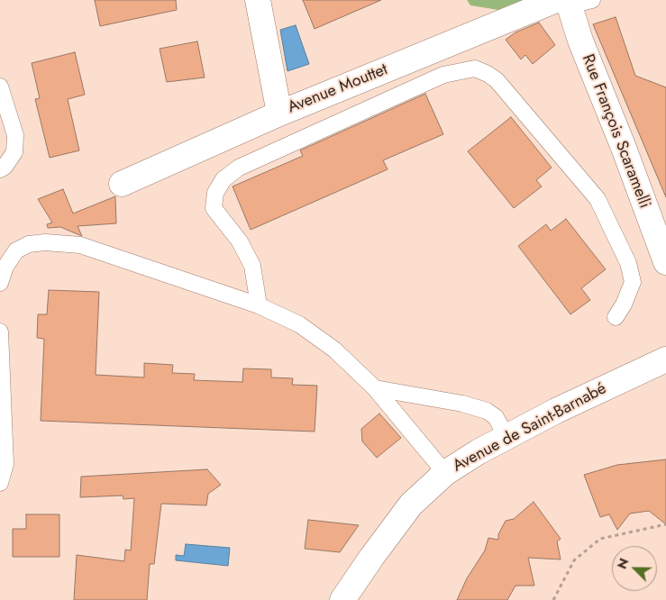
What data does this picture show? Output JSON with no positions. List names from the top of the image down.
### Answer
{
  "streets": {
    "street": ["Avenue Mouttet", "Rue François Scaramelli", "Avenue de Saint-Barnabé"]
  },
  "crossings": [
    ["Avenue Mouttet", "Rue François Scaramelli"]
  ],
  "north": "top left"
}
